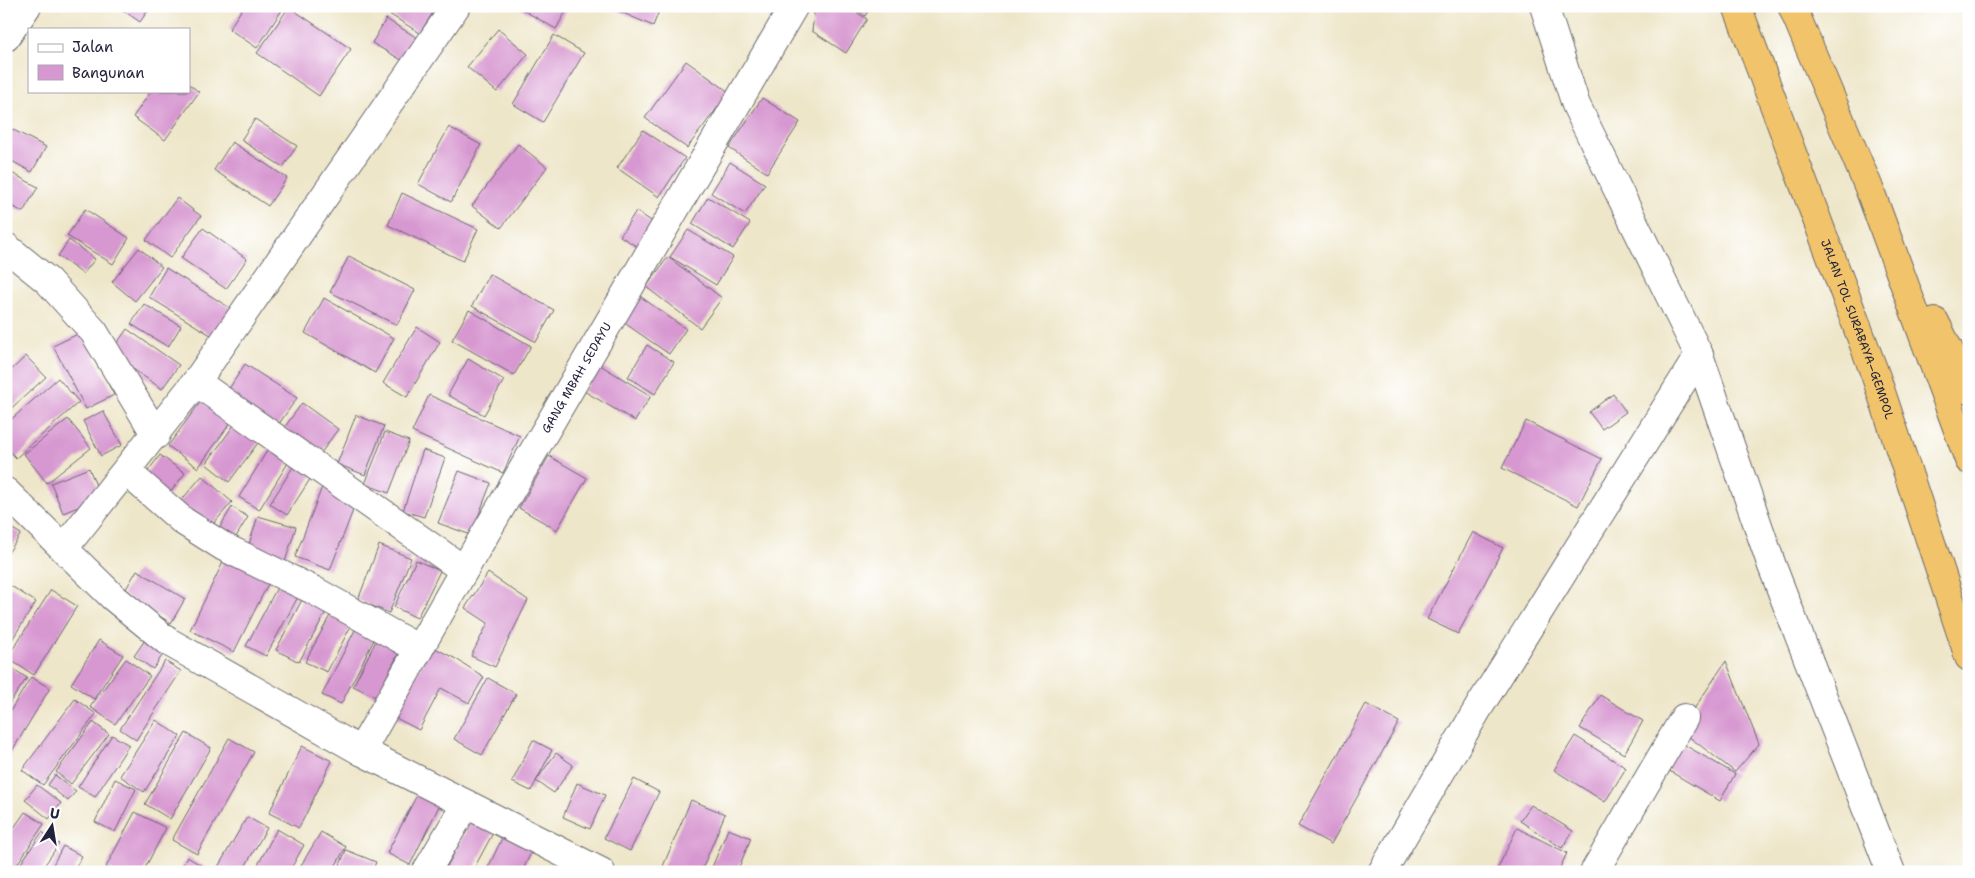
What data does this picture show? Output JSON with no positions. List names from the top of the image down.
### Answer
{
  "streets": {
    "highway": ["JALAN TOL SURABAYA–GEMPOL"],
    "street": ["GANG MBAH SEDAYU"]
  },
  "legend": ["Jalan", "Bangunan"],
  "north": "top"
}
